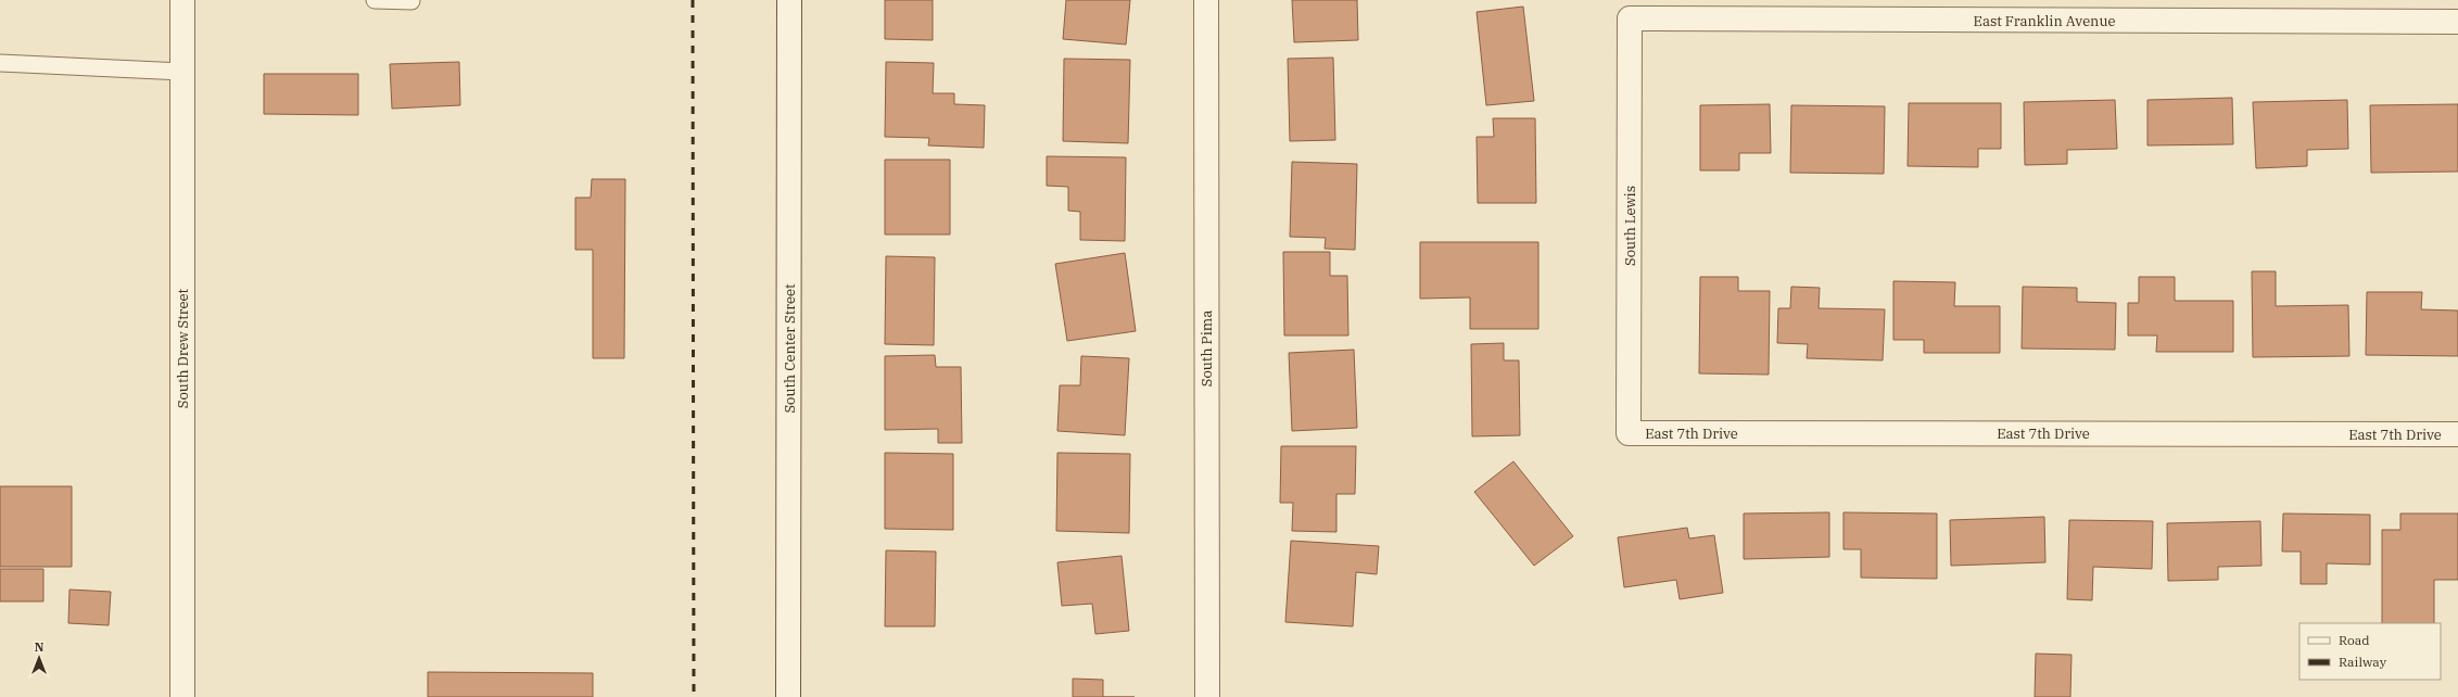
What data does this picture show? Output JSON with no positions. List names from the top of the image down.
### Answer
{
  "streets": {
    "street": [
      "East Franklin Avenue",
      "South Lewis",
      "South Drew Street",
      "South Center Street",
      "South Pima",
      "East 7th Drive"
    ]
  },
  "crossings": [
    ["East Franklin Avenue", "South Lewis"],
    ["South Lewis", "East 7th Drive"]
  ],
  "legend": ["Road", "Railway"],
  "north": "top"
}
